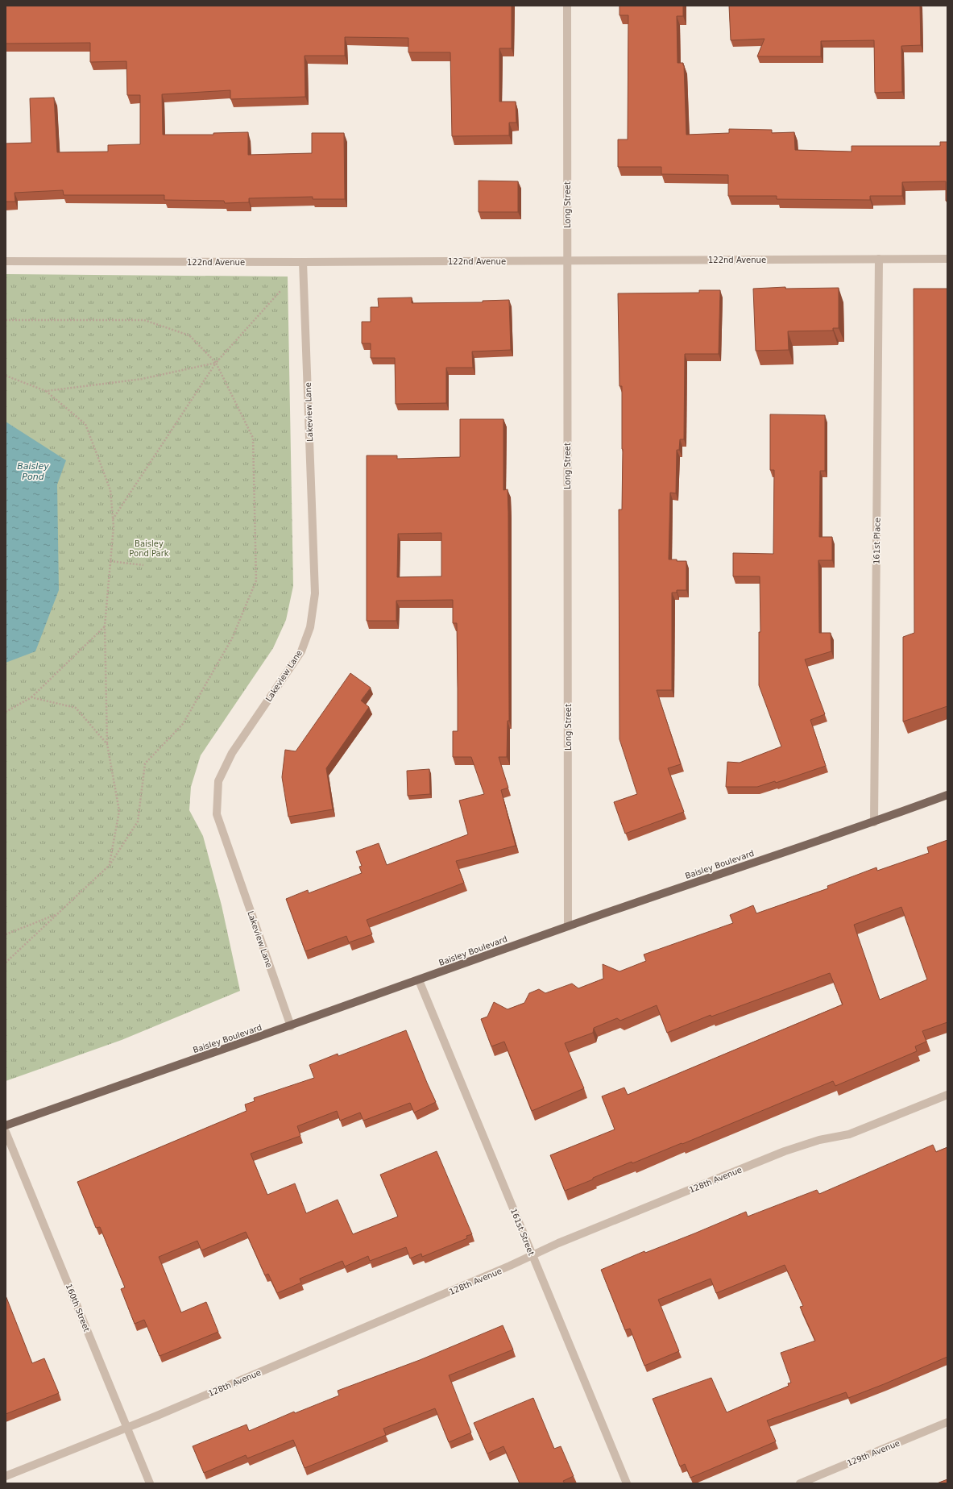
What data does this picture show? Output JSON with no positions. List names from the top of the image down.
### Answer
{
  "streets": {
    "main road": ["Baisley Boulevard"],
    "street": [
      "Long Street",
      "122nd Avenue",
      "Lakeview Lane",
      "161st Place",
      "128th Avenue",
      "161st Street",
      "160th Street",
      "129th Avenue"
    ]
  },
  "crossings": [
    ["Long Street", "122nd Avenue"],
    ["Long Street", "Baisley Boulevard"],
    ["122nd Avenue", "Lakeview Lane"],
    ["122nd Avenue", "161st Place"],
    ["Lakeview Lane", "Baisley Boulevard"],
    ["161st Place", "Baisley Boulevard"],
    ["Baisley Boulevard", "161st Street"],
    ["128th Avenue", "161st Street"],
    ["128th Avenue", "160th Street"]
  ],
  "water": ["Baisley Pond"],
  "parks": ["Baisley Pond Park"]
}
